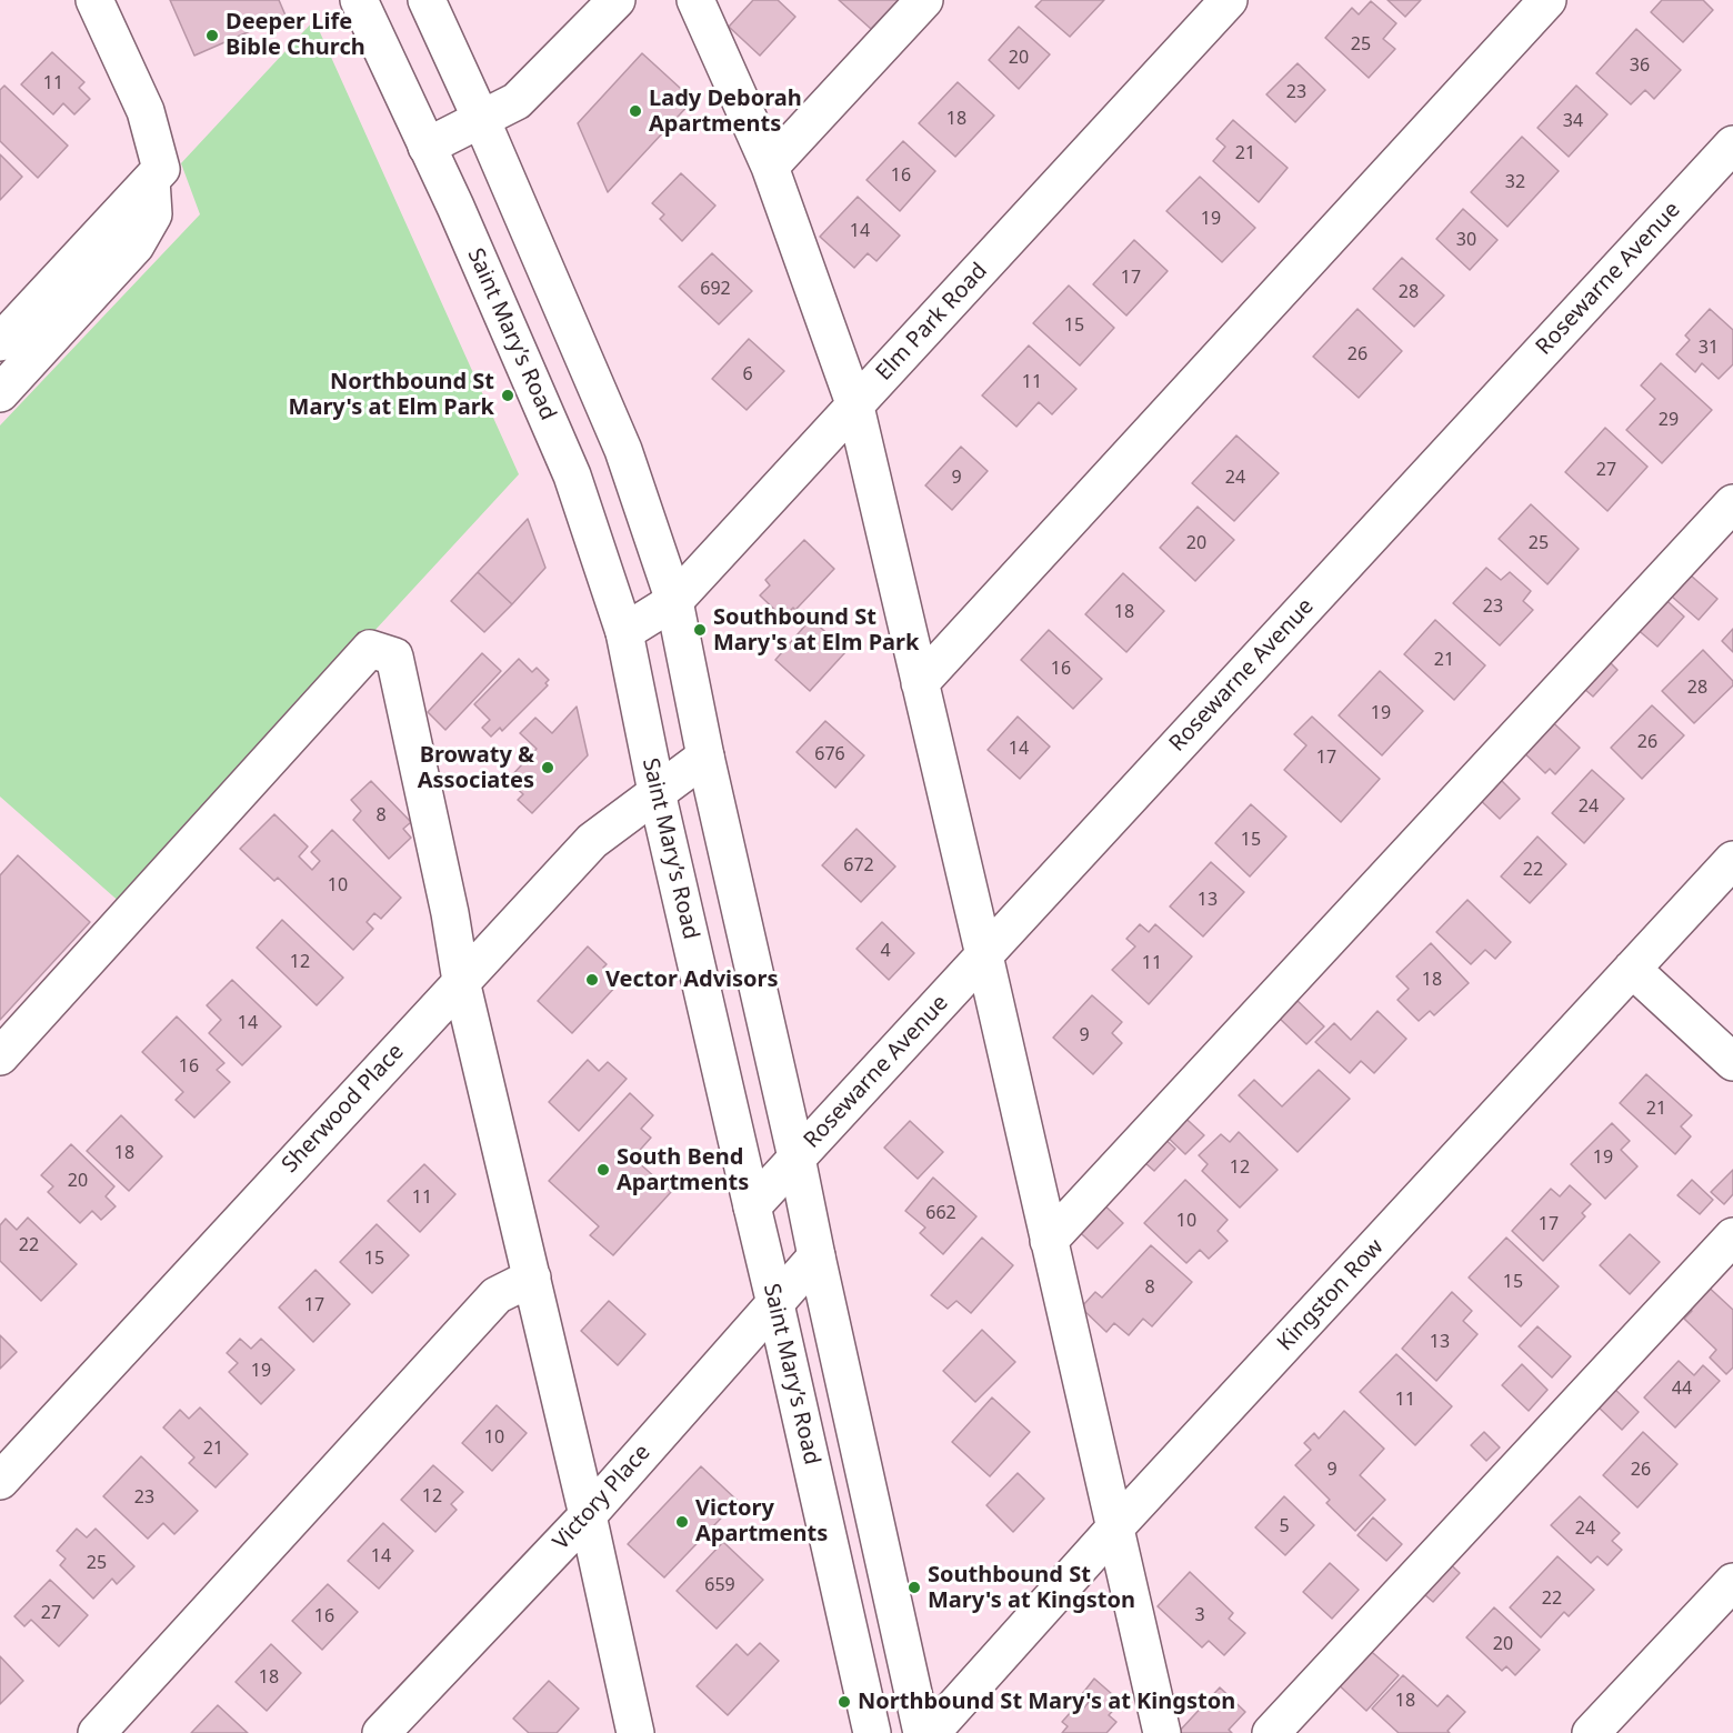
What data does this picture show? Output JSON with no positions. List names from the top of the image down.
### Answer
{
  "streets": {
    "street": [
      "Rosewarne Avenue",
      "Elm Park Road",
      "Saint Mary’s Road",
      "Sherwood Place",
      "Kingston Row",
      "Victory Place"
    ]
  },
  "crossings": [
    ["Rosewarne Avenue", "Saint Mary’s Road"],
    ["Elm Park Road", "Saint Mary’s Road"],
    ["Saint Mary’s Road", "Sherwood Place"],
    ["Saint Mary’s Road", "Victory Place"]
  ],
  "places": [
    "Deeper Life Bible Church",
    "Lady Deborah Apartments",
    "Northbound St Mary's at Elm Park",
    "Southbound St Mary's at Elm Park",
    "Browaty & Associates",
    "Vector Advisors",
    "South Bend Apartments",
    "Victory Apartments",
    "Southbound St Mary's at Kingston",
    "Northbound St Mary's at Kingston"
  ],
  "house_numbers": [
    "25",
    "20",
    "36",
    "11",
    "23",
    "18",
    "34",
    "21",
    "16",
    "32",
    "19",
    "14",
    "30",
    "17",
    "692",
    "28",
    "15",
    "31",
    "26",
    "6",
    "11",
    "29",
    "27",
    "9",
    "24",
    "20",
    "25",
    "23",
    "18",
    "21",
    "16",
    "28",
    "19",
    "26",
    "14",
    "676",
    "17",
    "24",
    "8",
    "15",
    "672",
    "22",
    "10",
    "13",
    "4",
    "12",
    "11",
    "18",
    "14",
    "9",
    "16",
    "21",
    "18",
    "19",
    "12",
    "20",
    "11",
    "662",
    "10",
    "17",
    "22",
    "15",
    "15",
    "8",
    "17",
    "13",
    "19",
    "44",
    "11",
    "10",
    "21",
    "9",
    "26",
    "12",
    "23",
    "5",
    "24",
    "14",
    "25",
    "659",
    "22",
    "27",
    "3",
    "16",
    "20",
    "18",
    "18"
  ]
}
